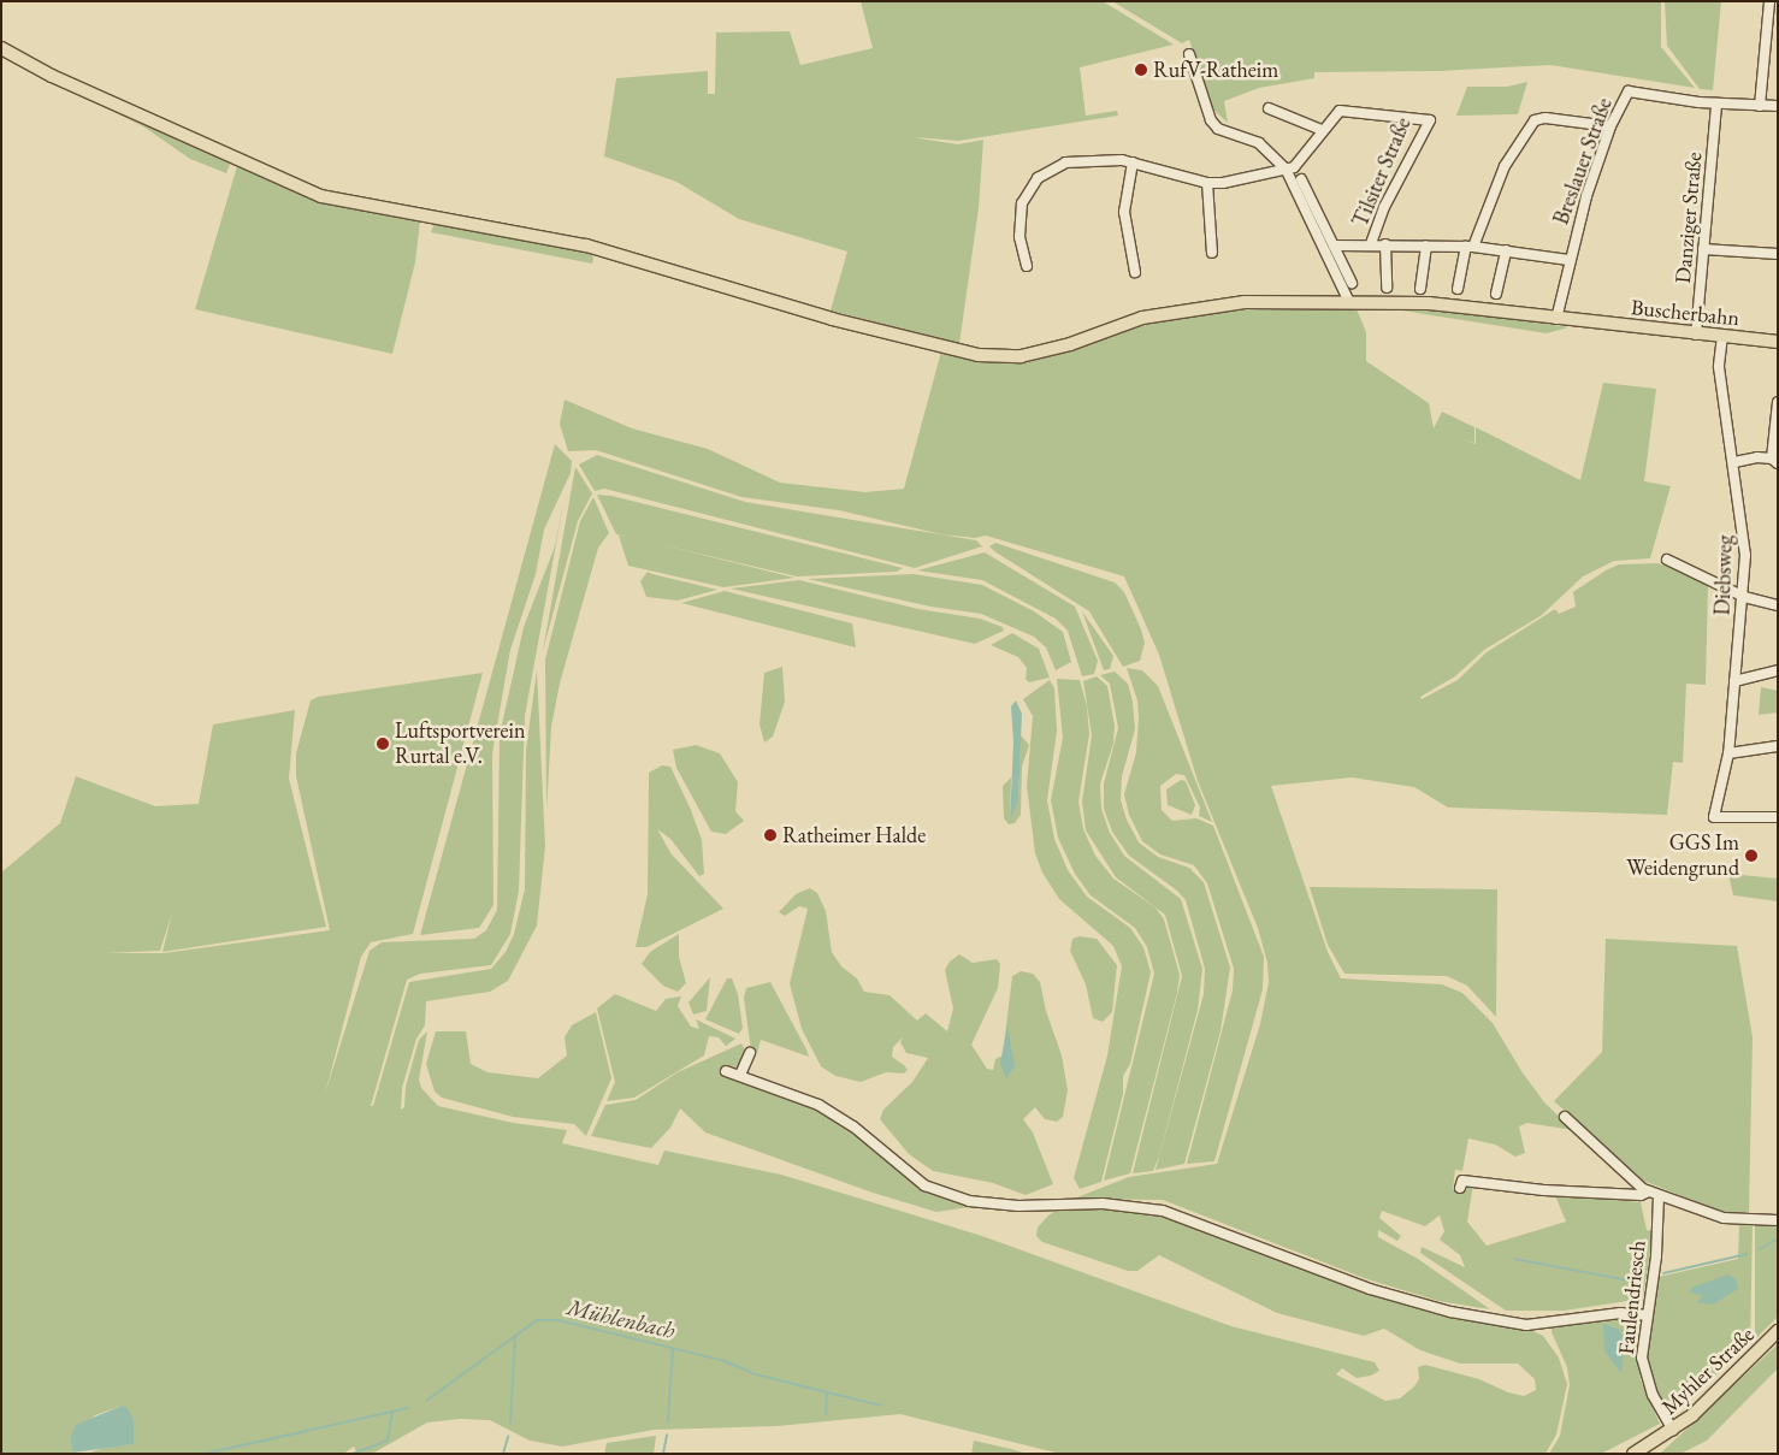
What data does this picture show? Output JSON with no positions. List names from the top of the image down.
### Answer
{
  "streets": {
    "main road": ["Buscherbahn", "Myhler Straße"],
    "street": [
      "Breslauer Straße",
      "Tilsiter Straße",
      "Danziger Straße",
      "Diebsweg",
      "Faulendriesch"
    ]
  },
  "crossings": [
    ["Breslauer Straße", "Danziger Straße"],
    ["Breslauer Straße", "Buscherbahn"],
    ["Danziger Straße", "Buscherbahn"],
    ["Buscherbahn", "Diebsweg"],
    ["Faulendriesch", "Myhler Straße"]
  ],
  "water": ["Mühlenbach"],
  "places": [
    "RufV-Ratheim",
    "Luftsportverein Rurtal e.V.",
    "Ratheimer Halde",
    "GGS Im Weidengrund"
  ]
}
